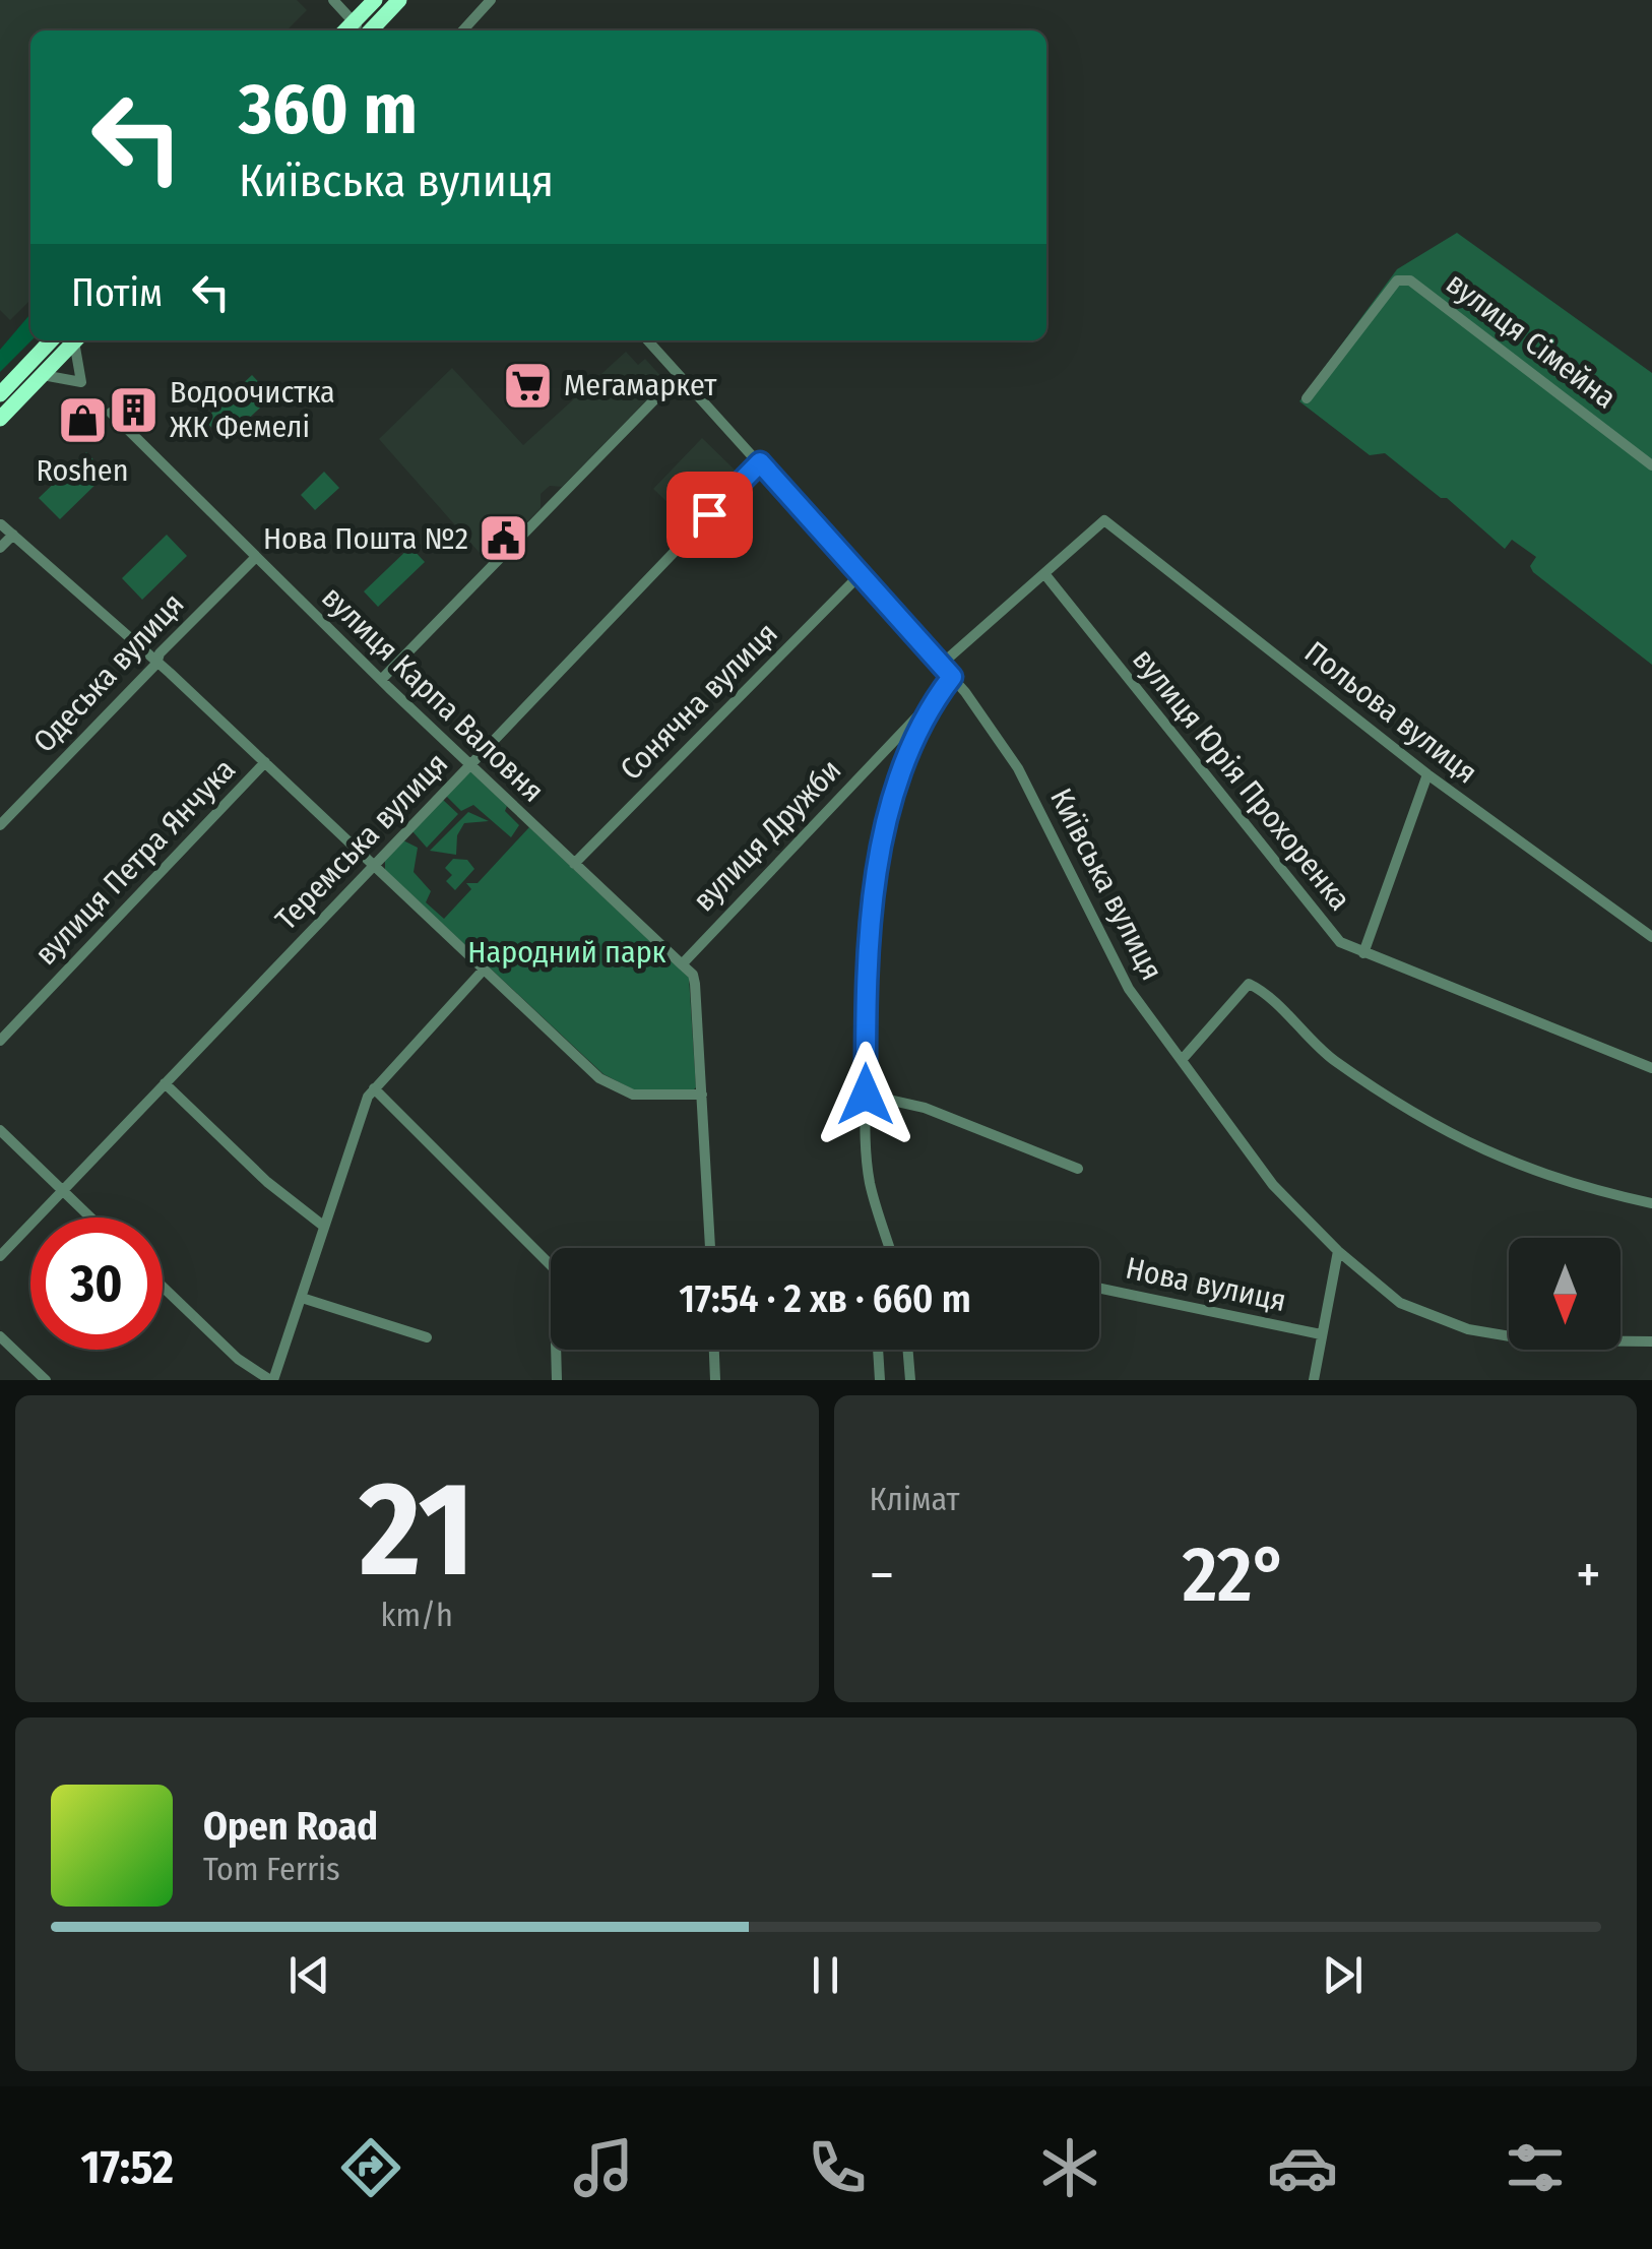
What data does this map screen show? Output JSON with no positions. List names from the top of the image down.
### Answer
{
  "streets": {
    "street": [
      "вулиця Сімейна",
      "Одеська вулиця",
      "вулиця Карпа Валовня",
      "Сонячна вулиця",
      "Польова вулиця",
      "вулиця Юрія Прохоренка",
      "вулиця Дружби",
      "Теремська вулиця",
      "вулиця Петра Янчука",
      "Київська вулиця",
      "Нова вулиця"
    ]
  },
  "crossings": [
    ["Одеська вулиця", "вулиця Карпа Валовня"],
    ["вулиця Карпа Валовня", "Сонячна вулиця"],
    ["вулиця Карпа Валовня", "вулиця Дружби"],
    ["вулиця Карпа Валовня", "Теремська вулиця"],
    ["Сонячна вулиця", "Київська вулиця"],
    ["Польова вулиця", "вулиця Юрія Прохоренка"],
    ["Теремська вулиця", "Київська вулиця"]
  ],
  "parks": ["Народний парк"],
  "places": {
    "supermarket": ["Мегамаркет"],
    "building": ["Водоочистка ЖК Фемелі"],
    "shop": ["Roshen"],
    "public building": ["Нова Пошта №2"]
  },
  "north": "bottom",
  "page": {
    "turn": ["360 m", "Київська вулиця"],
    "then": "Потім",
    "limit": "30",
    "trip": "17:54 · 2 хв · 660 m",
    "tile": [
      ["21", "km/h"],
      "Клімат"
    ],
    "heat": ["−", "22°", "+"],
    "song": ["Open Road", "Tom Ferris"],
    "tabs": "17:52"
  }
}
